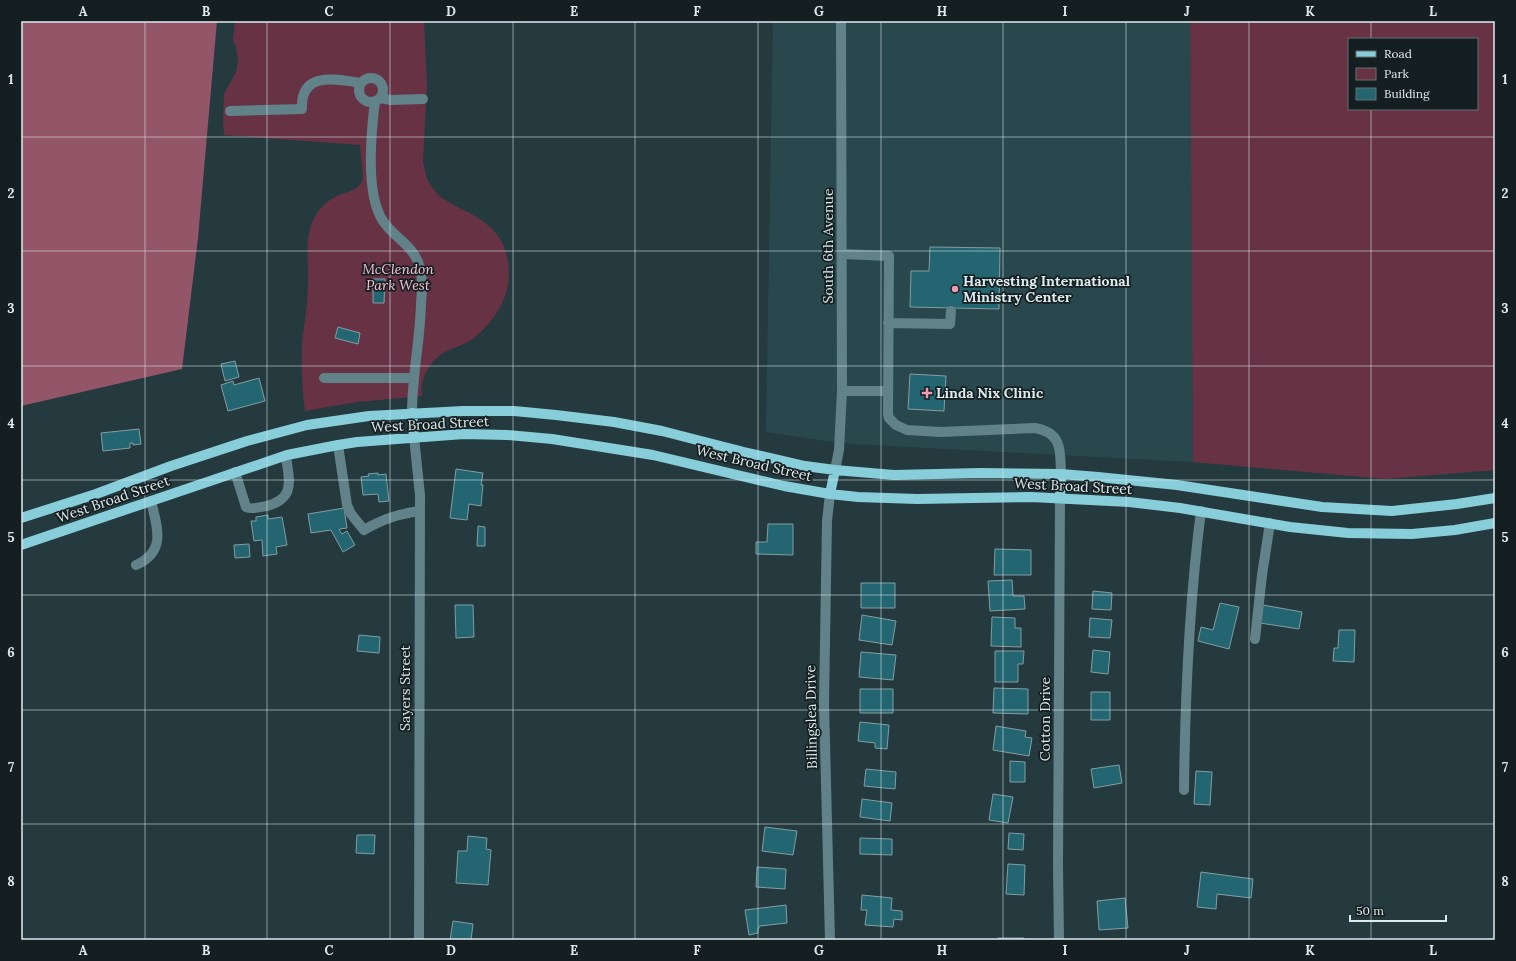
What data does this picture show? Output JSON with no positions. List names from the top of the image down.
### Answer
{
  "streets": {
    "main road": ["West Broad Street"],
    "street": [
      "South 6th Avenue",
      "Sayers Street",
      "Billingslea Drive",
      "Cotton Drive"
    ]
  },
  "crossings": [
    ["South 6th Avenue", "West Broad Street"],
    ["West Broad Street", "Sayers Street"],
    ["West Broad Street", "Billingslea Drive"],
    ["West Broad Street", "Cotton Drive"]
  ],
  "parks": ["McClendon Park West"],
  "places": {
    "other": ["Harvesting International Ministry Center"],
    "health": ["Linda Nix Clinic"]
  },
  "legend": ["Road", "Park", "Building"],
  "scale_bar": "50 m",
  "grid": {
    "columns": [
      "A",
      "B",
      "C",
      "D",
      "E",
      "F",
      "G",
      "H",
      "I",
      "J",
      "K",
      "L"
    ],
    "rows": [
      "1",
      "2",
      "3",
      "4",
      "5",
      "6",
      "7",
      "8"
    ]
  }
}
